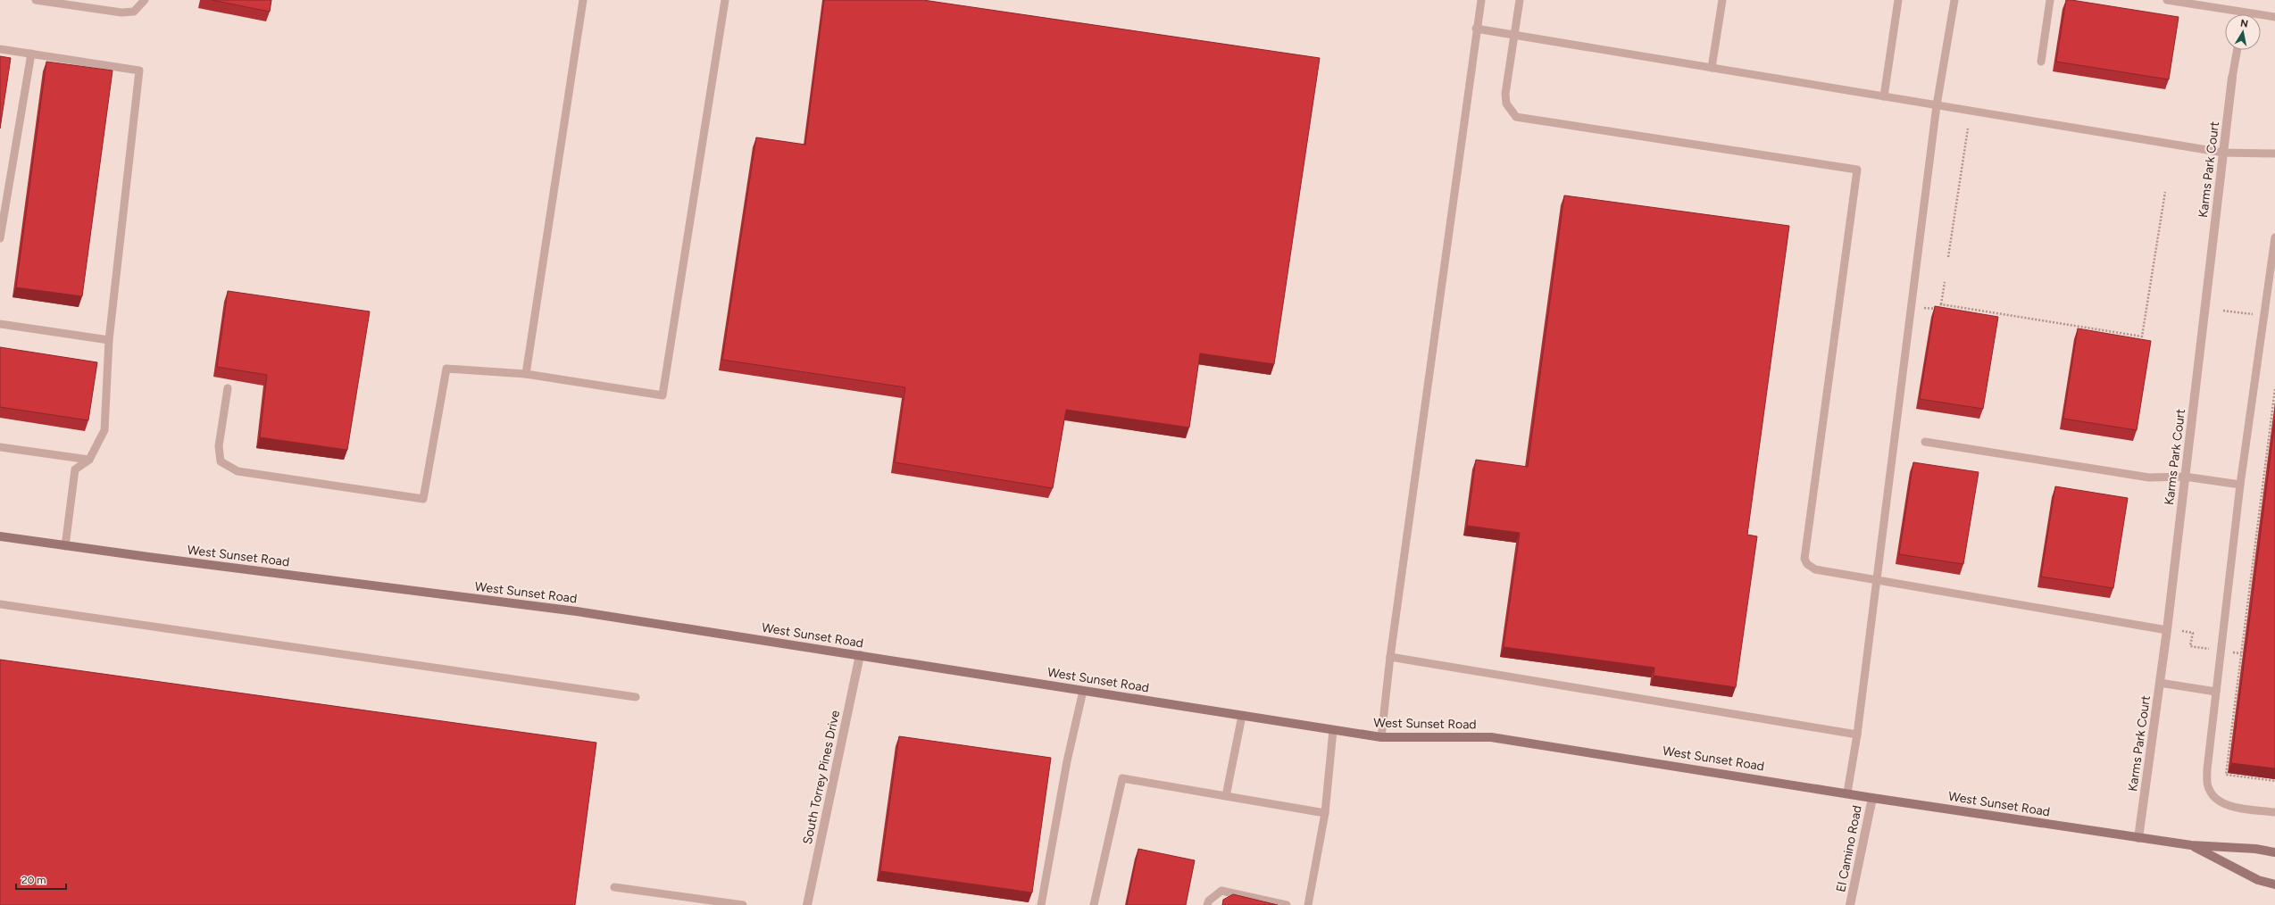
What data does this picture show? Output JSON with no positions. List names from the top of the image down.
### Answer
{
  "streets": {
    "main road": ["West Sunset Road"],
    "street": ["Karms Park Court", "South Torrey Pines Drive", "El Camino Road"]
  },
  "crossings": [
    ["Karms Park Court", "West Sunset Road"],
    ["West Sunset Road", "South Torrey Pines Drive"],
    ["West Sunset Road", "El Camino Road"]
  ],
  "scale_bar": "20 m",
  "north": "top"
}
